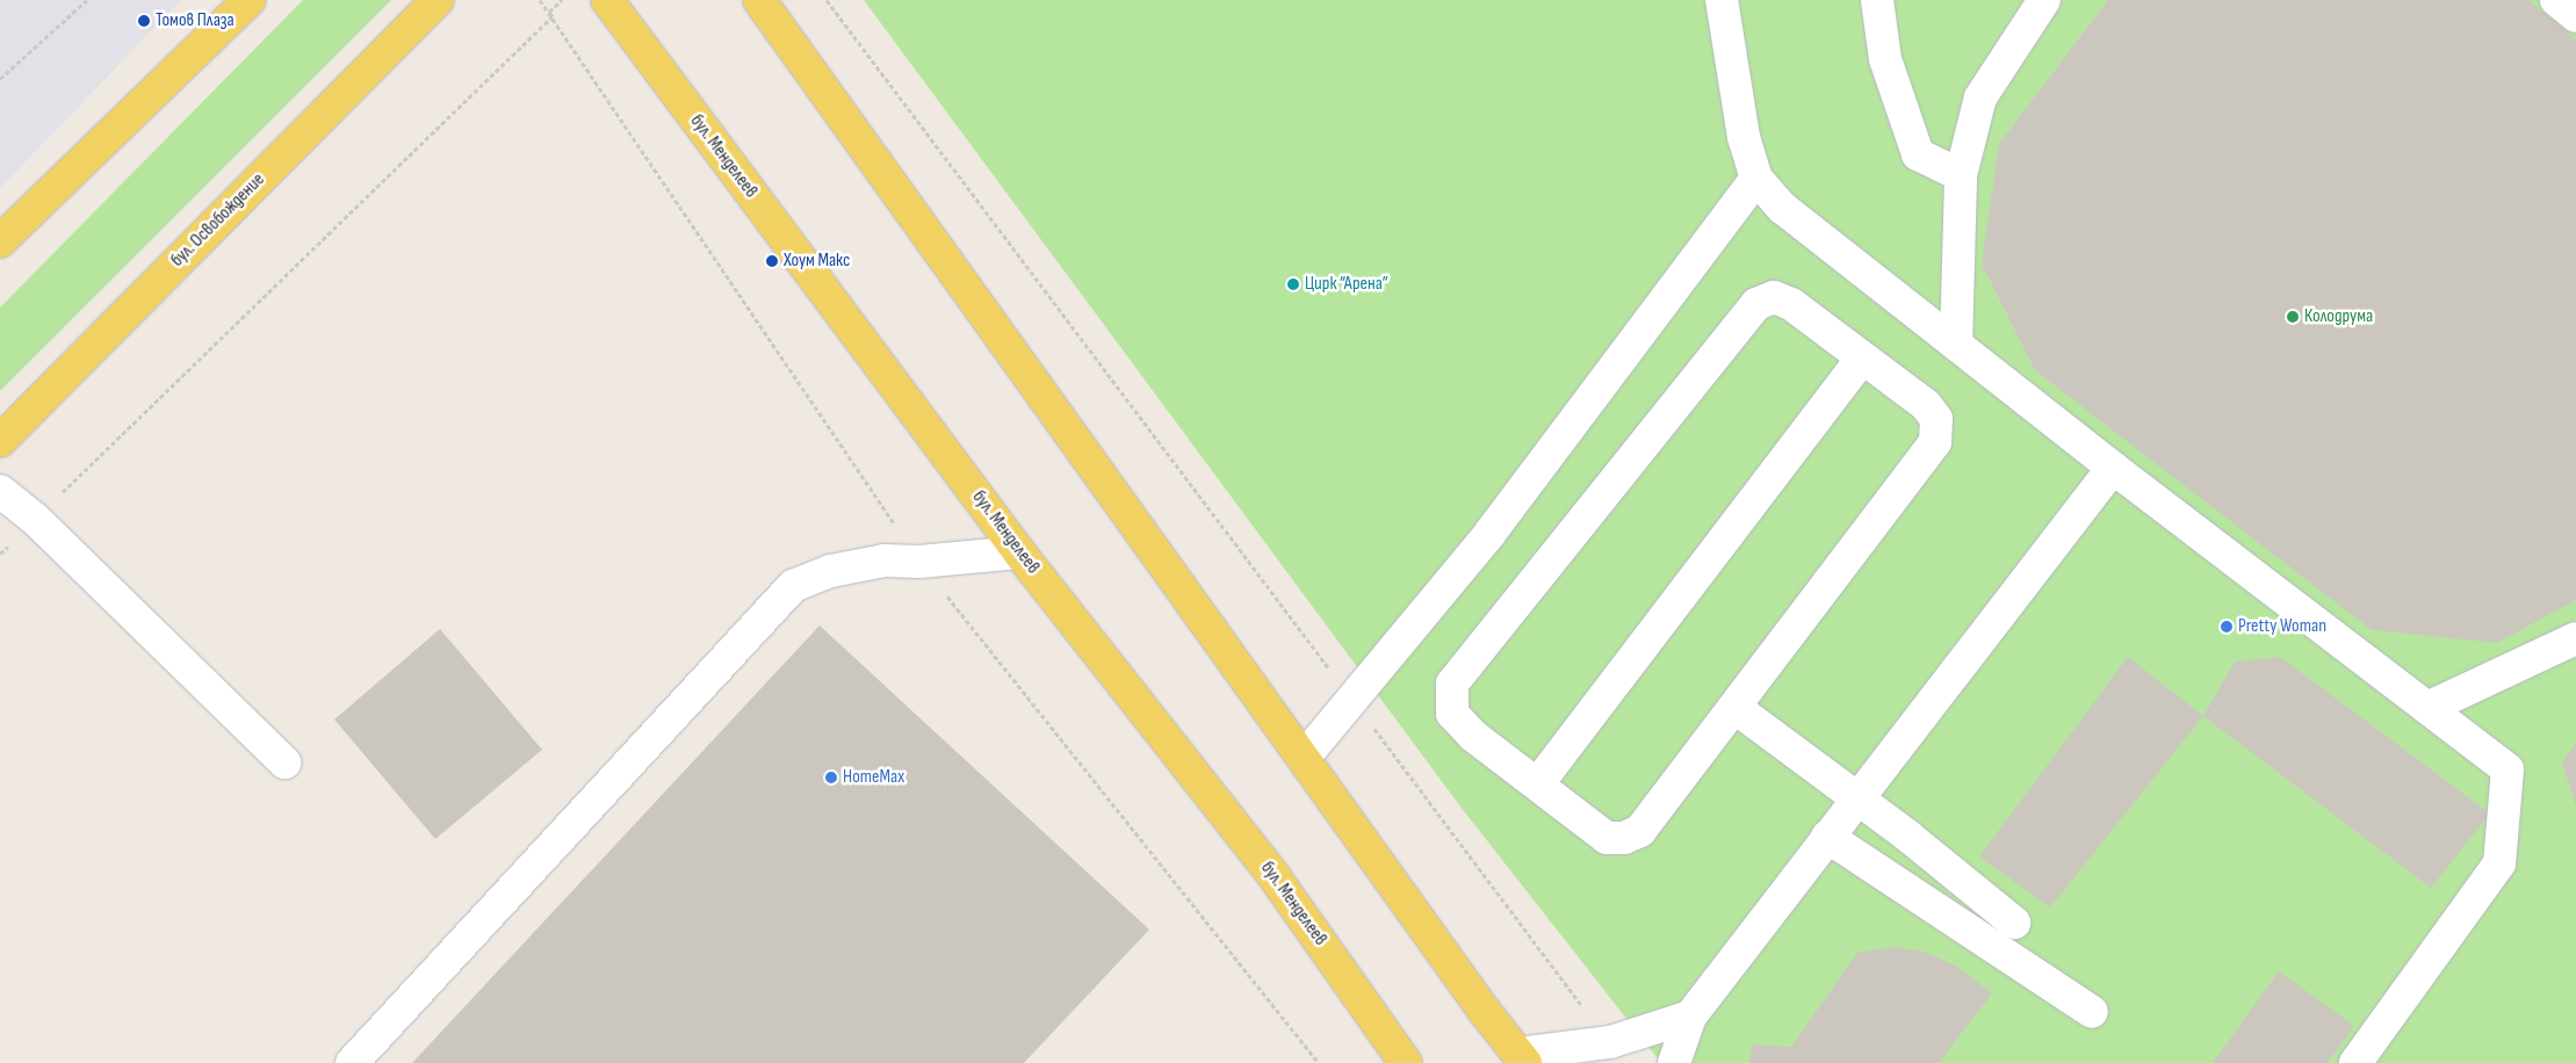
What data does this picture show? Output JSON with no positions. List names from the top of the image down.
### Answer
{
  "streets": {
    "main road": ["бул. Менделеев", "бул. Освобождение"]
  },
  "places": [
    "Томов Плаза",
    "Хоум Макс",
    "Цирк “Арена”",
    "Колодрума",
    "Pretty Woman",
    "HomeMax"
  ]
}
